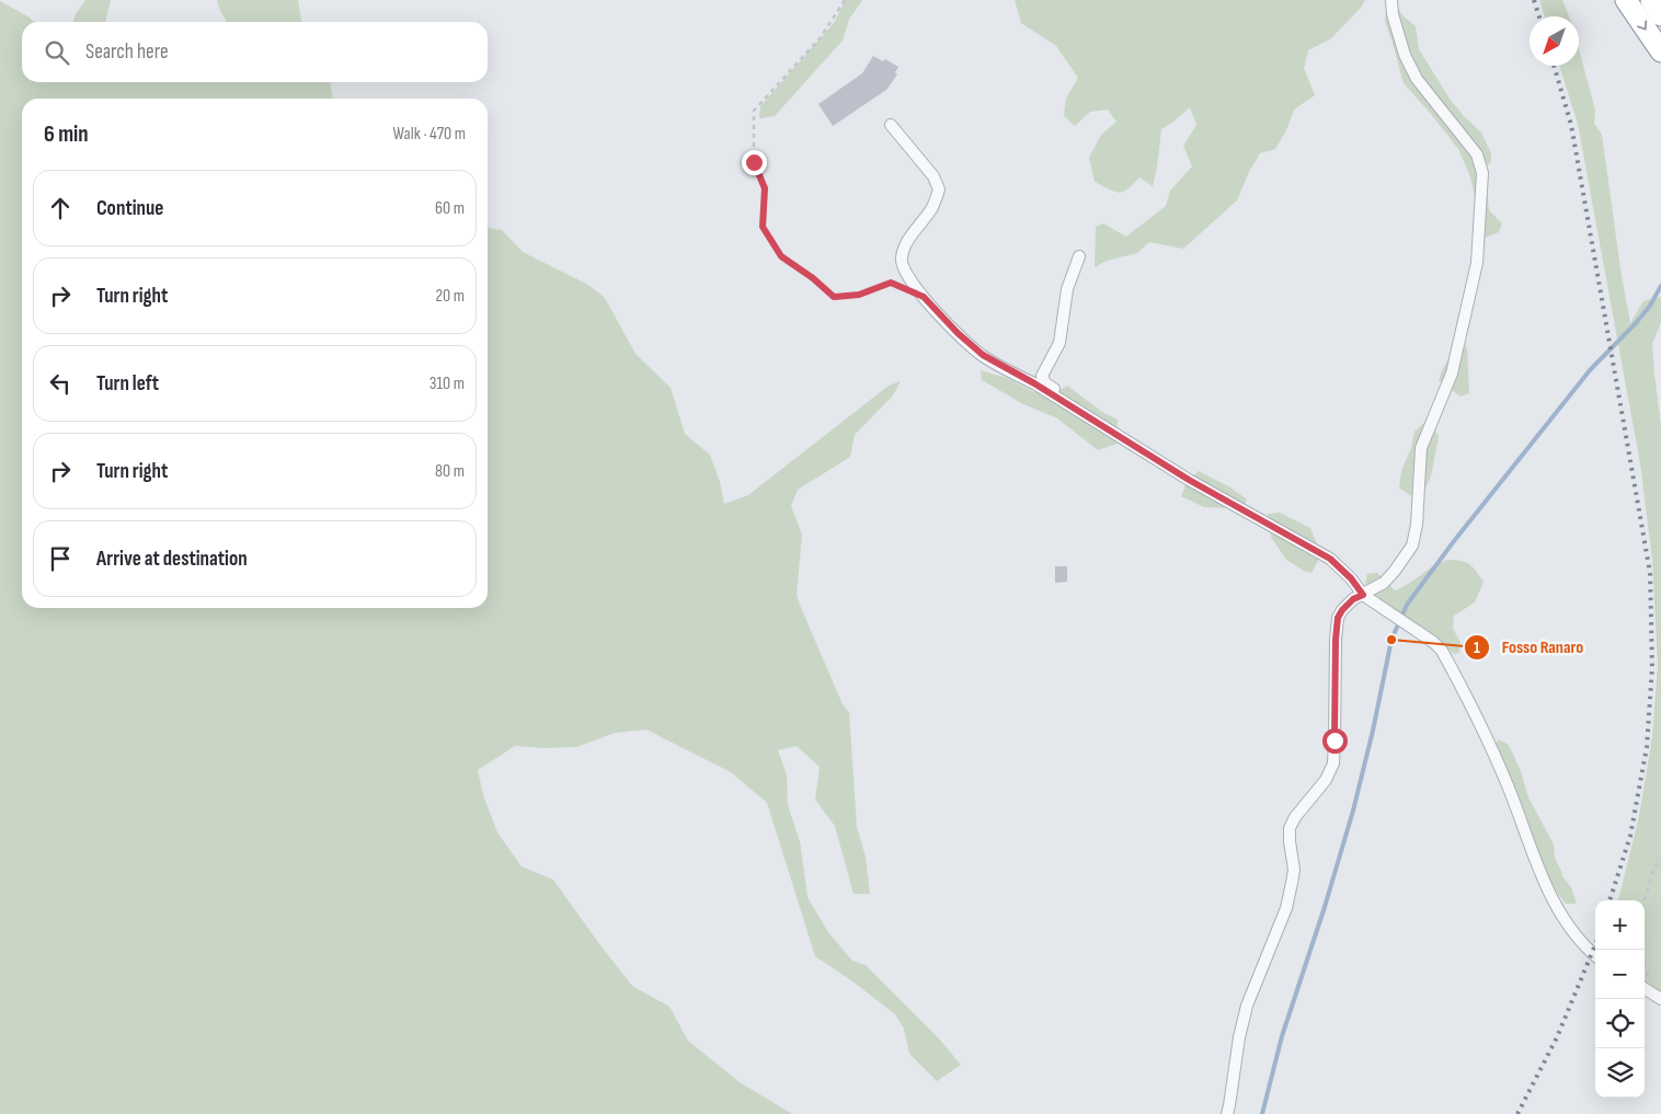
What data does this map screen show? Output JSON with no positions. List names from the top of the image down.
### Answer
{
  "places": ["Fosso Ranaro"],
  "north": "bottom left",
  "page": {
    "search": "Search here",
    "heading": ["6 min", "Walk · 470 m"],
    "list": [
      ["Continue", "60 m"],
      ["Turn right", "20 m"],
      ["Turn left", "310 m"],
      ["Turn right", "80 m"],
      "Arrive at destination"
    ],
    "map_buttons": ["+", "−"]
  }
}
